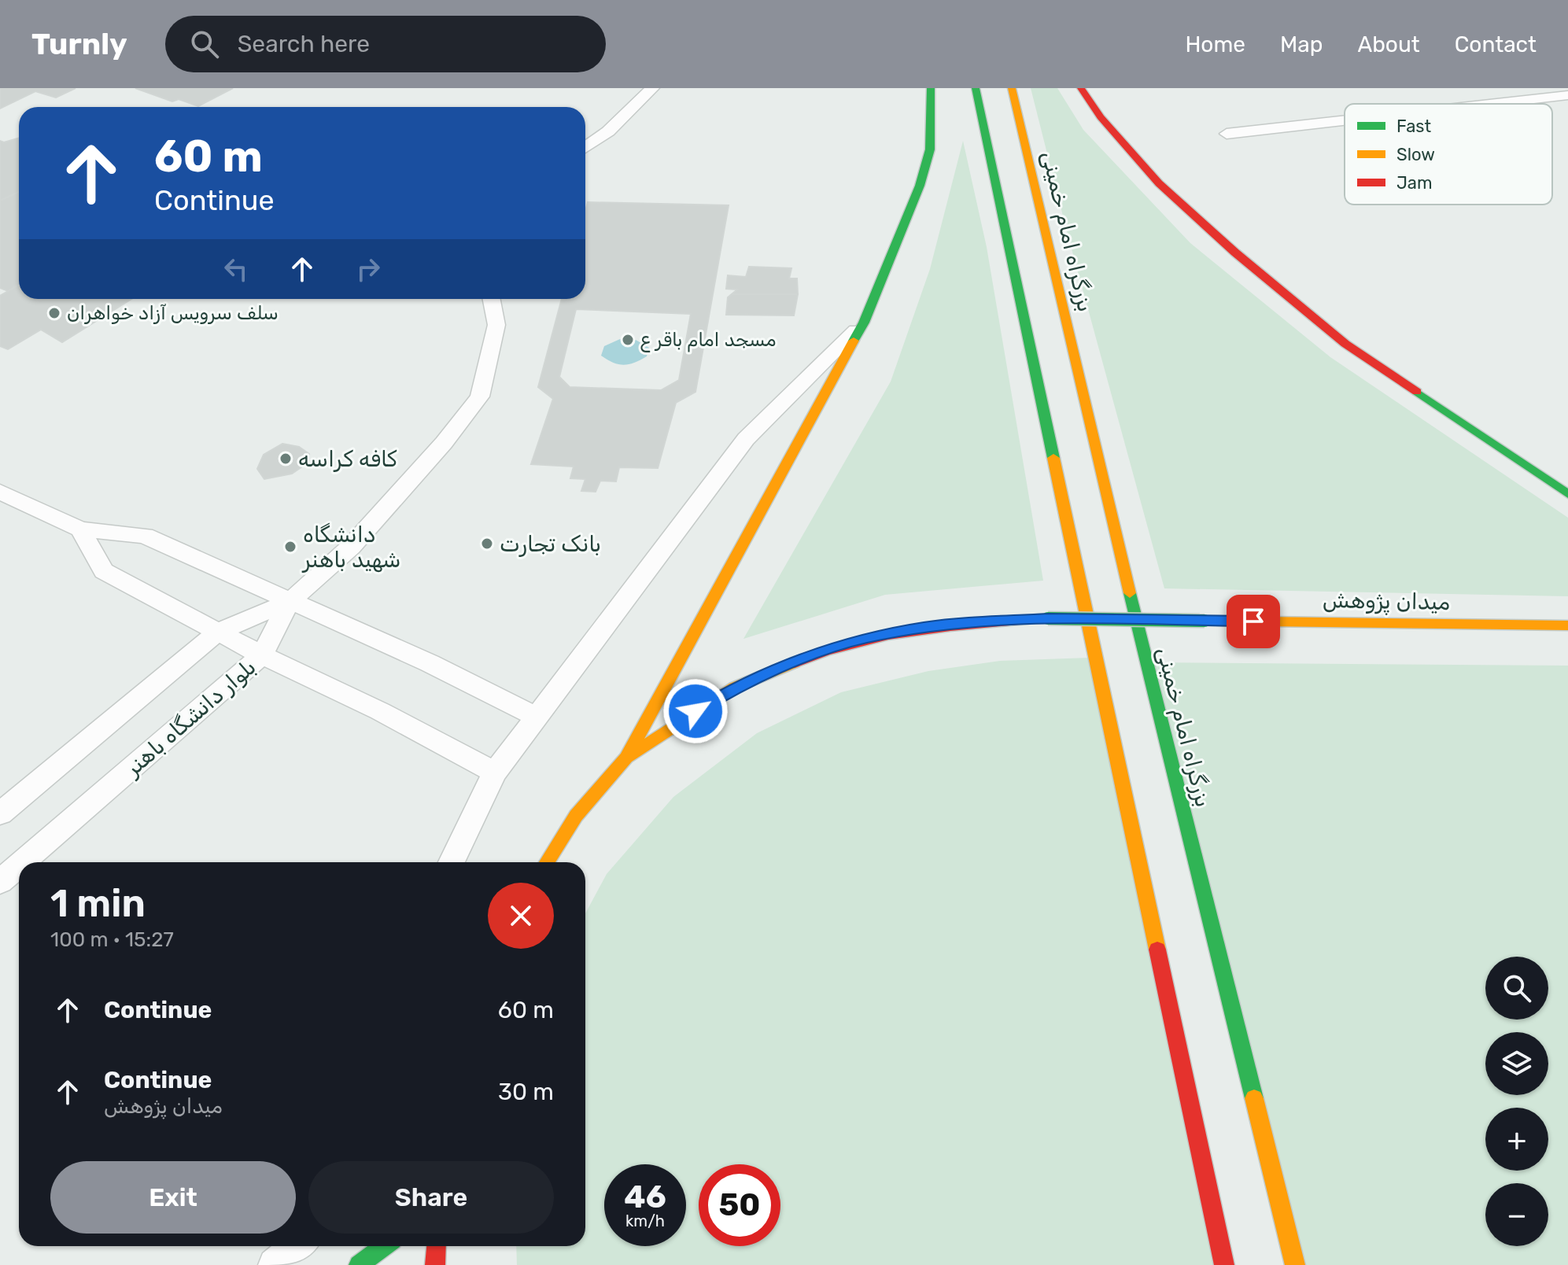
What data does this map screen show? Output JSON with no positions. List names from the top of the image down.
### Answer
{
  "streets": {
    "main road": ["بزرگراه امام خمینی", "میدان پژوهش"],
    "lane": ["بلوار دانشگاه باهنر"]
  },
  "places": [
    "سلف سرویس آزاد خواهران",
    "مسجد امام باقر ع",
    "کافه کراسه",
    "بانک تجارت",
    "دانشگاه شهید باهنر"
  ],
  "legend": ["Fast", "Slow", "Jam"],
  "page": {
    "header": "Turnly",
    "search": "Search here",
    "nav": [
      "Home",
      "Map",
      "About",
      "Contact"
    ],
    "turn": ["60 m", "Continue"],
    "heading": ["1 min", "100 m · 15:27"],
    "map_buttons": ["+", "−"],
    "list": [
      {
        "name": "Continue",
        "value": "60 m"
      },
      {
        "name": "Continue",
        "note": "میدان پژوهش",
        "value": "30 m"
      }
    ],
    "buttons": ["Exit", "Share"],
    "speed": "46 km/h",
    "limit": "50"
  }
}
